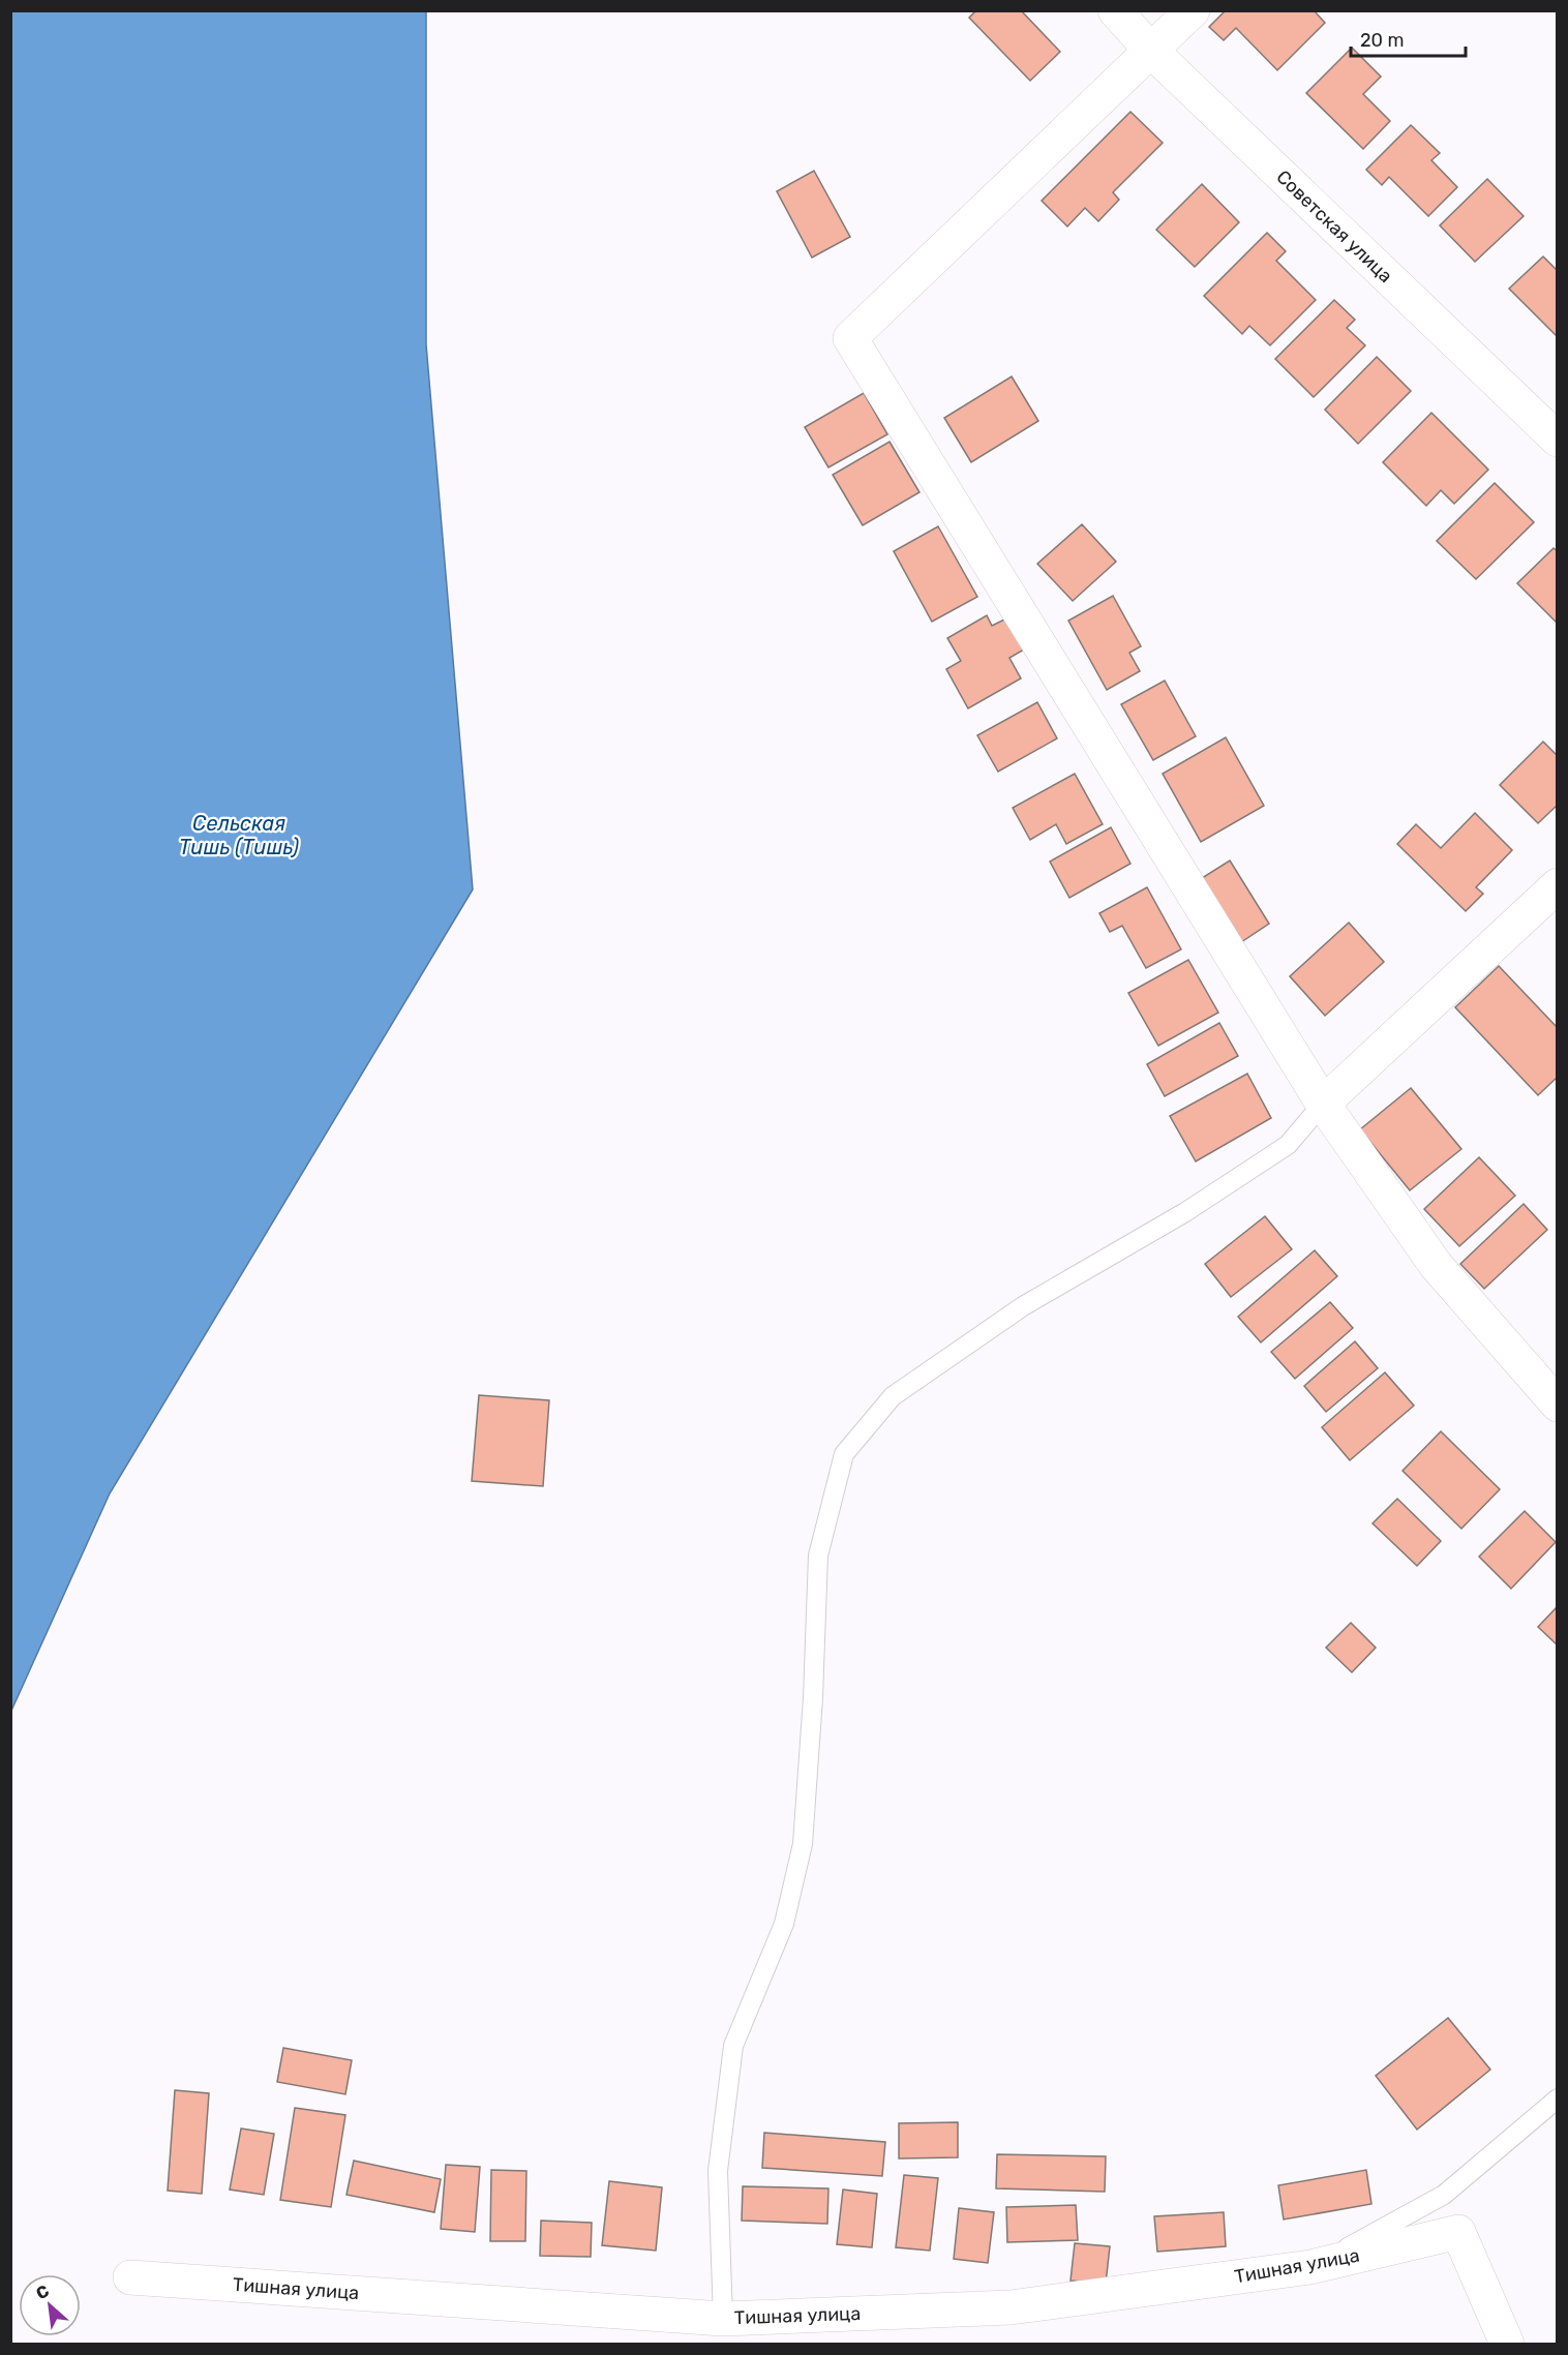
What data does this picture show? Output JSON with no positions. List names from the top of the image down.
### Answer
{
  "streets": {
    "street": ["Советская улица", "Тишная улица"]
  },
  "water": ["Сельская Тишь (Тишь)"],
  "scale_bar": "20 m",
  "north": "top left"
}
